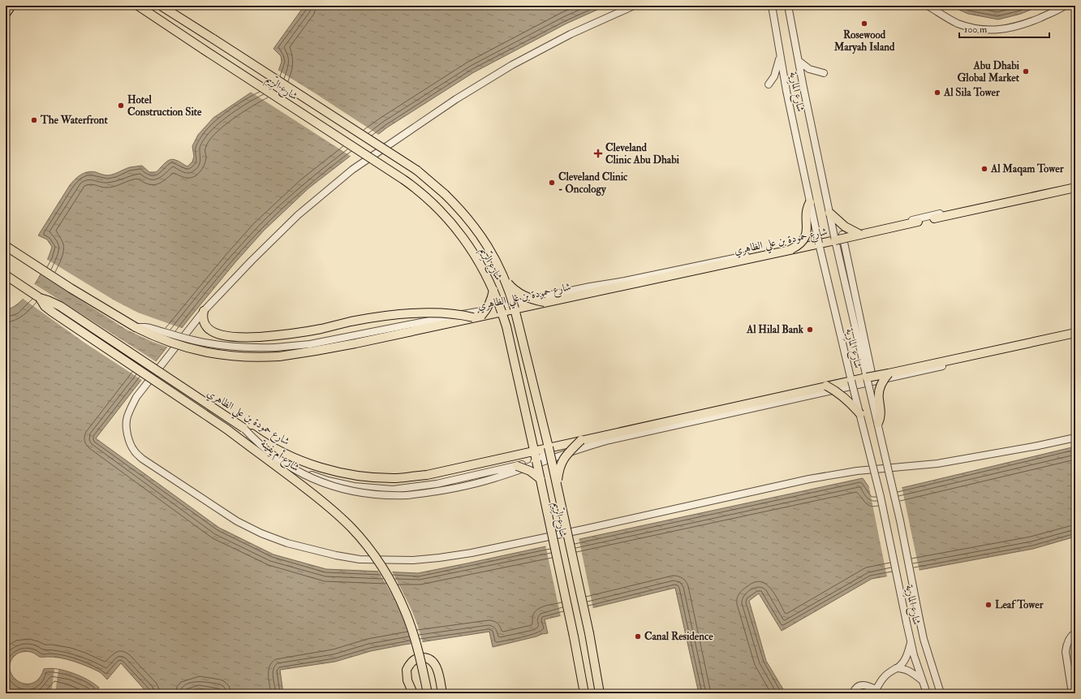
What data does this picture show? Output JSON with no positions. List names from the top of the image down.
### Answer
{
  "streets": {
    "main road": ["شارع الرِّيم", "شارع حمودة بن علي الظاهري", "شارع أم يِفينة"],
    "street": ["شارع المارِية"]
  },
  "crossings": [
    ["شارع الرِّيم", "شارع حمودة بن علي الظاهري"],
    ["شارع المارِية", "شارع حمودة بن علي الظاهري"],
    ["شارع حمودة بن علي الظاهري", "شارع أم يِفينة"]
  ],
  "places": {
    "other": [
      "Rosewood Maryah Island",
      "Abu Dhabi Global Market",
      "Al Sila Tower",
      "Hotel Construction Site",
      "The Waterfront",
      "Al Maqam Tower",
      "Cleveland Clinic - Oncology",
      "Al Hilal Bank",
      "Leaf Tower",
      "Canal Residence"
    ],
    "health": ["Cleveland Clinic Abu Dhabi"]
  },
  "scale_bar": "100 m"
}
